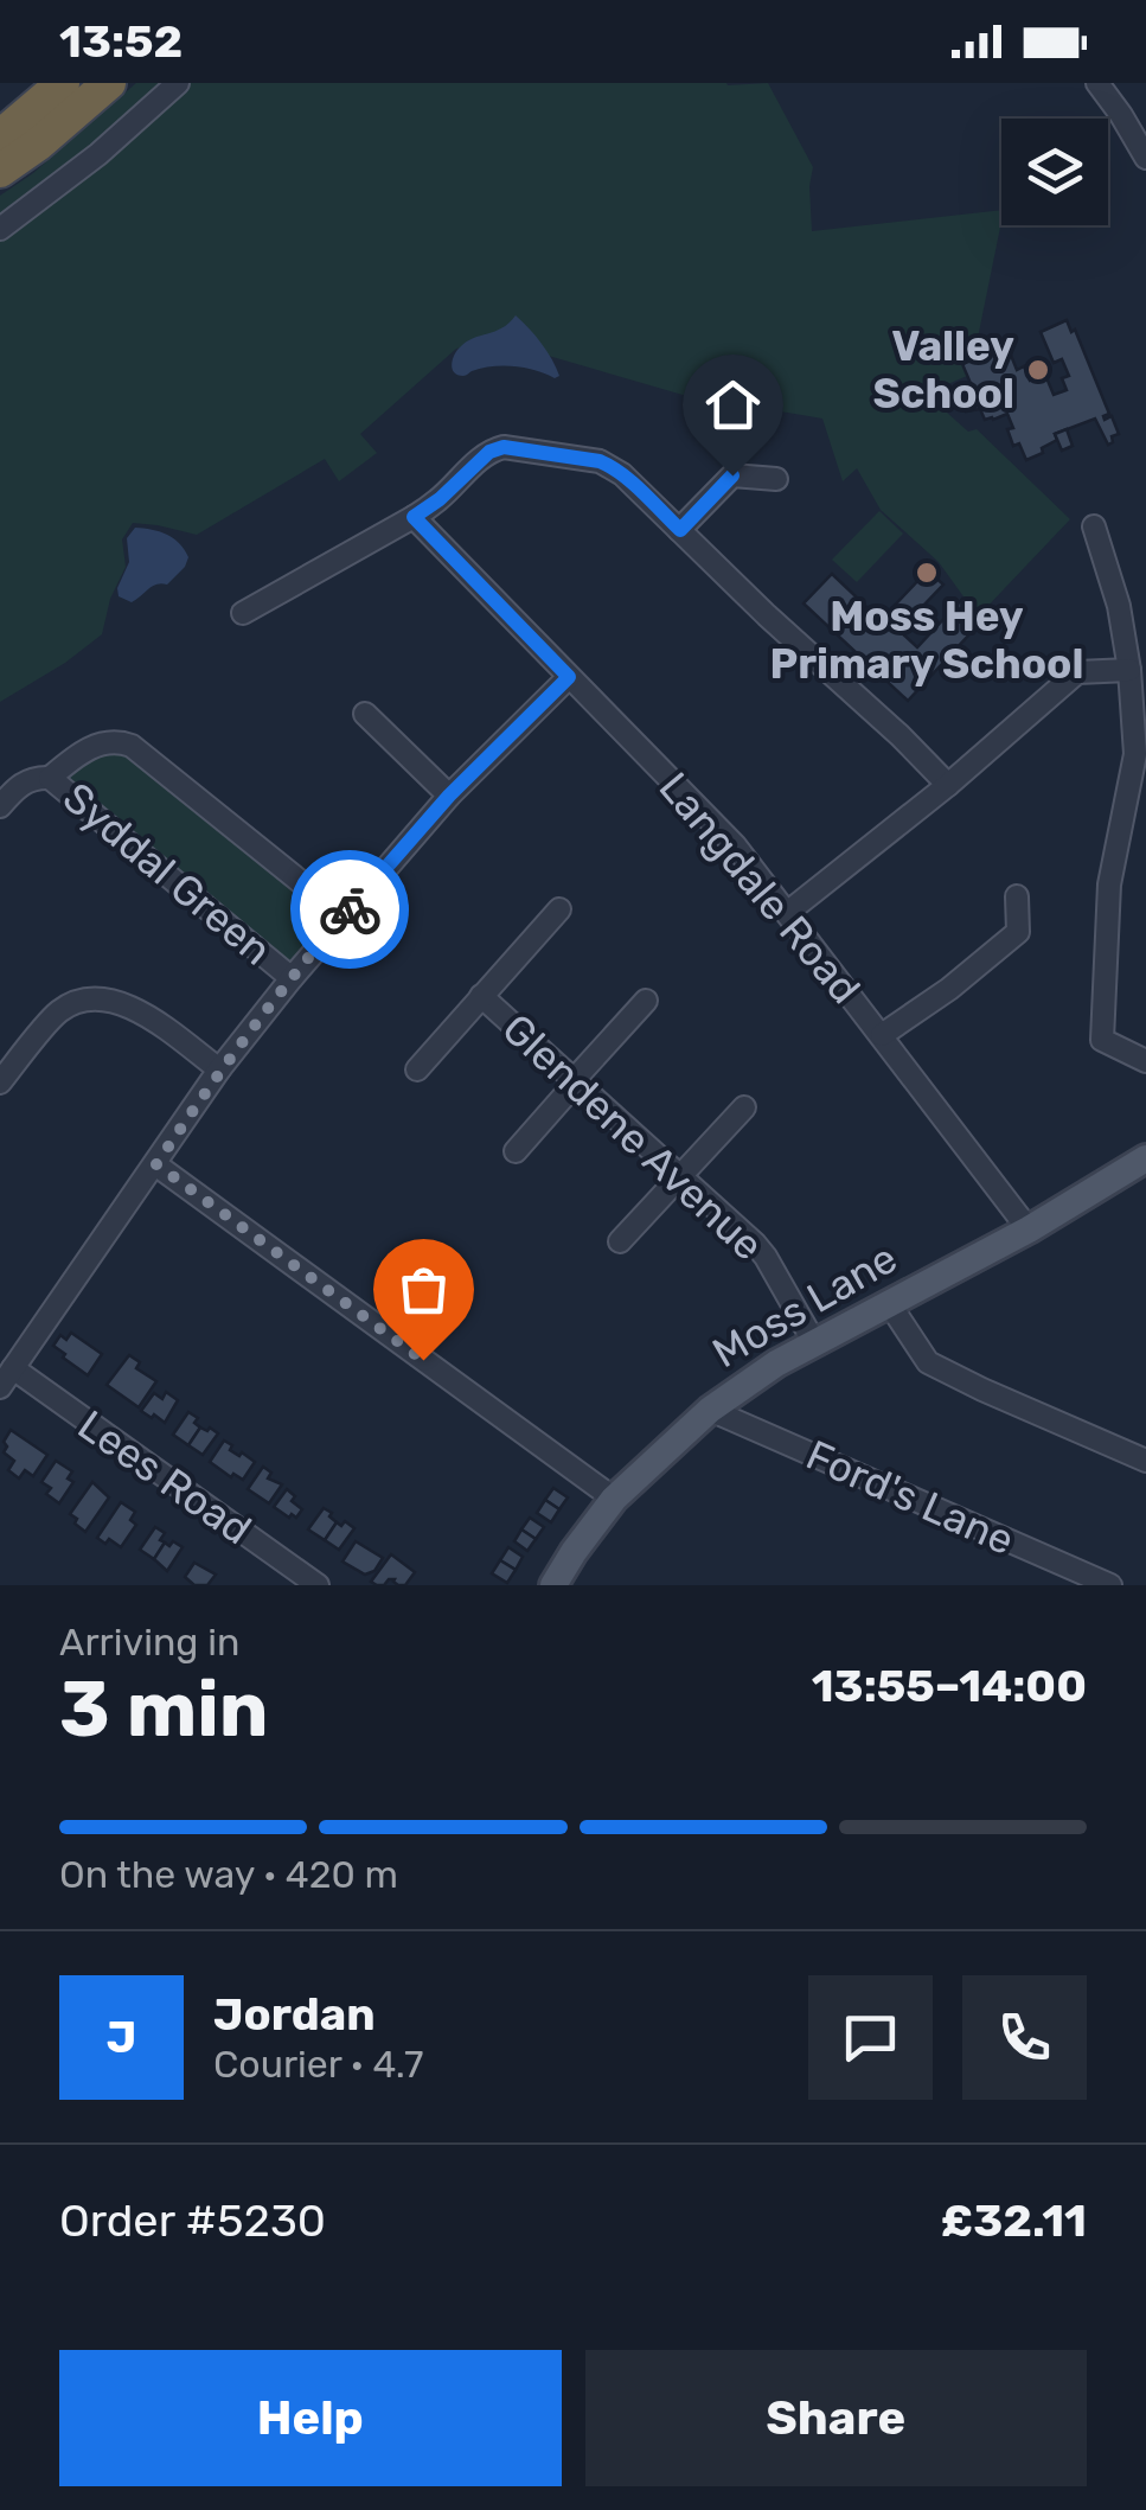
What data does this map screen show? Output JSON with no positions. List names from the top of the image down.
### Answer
{
  "streets": {
    "main road": ["Moss Lane"],
    "street": [
      "Syddal Green",
      "Langdale Road",
      "Glendene Avenue",
      "Lees Road",
      "Ford's Lane"
    ]
  },
  "crossings": [
    ["Langdale Road", "Moss Lane"],
    ["Glendene Avenue", "Moss Lane"],
    ["Moss Lane", "Ford's Lane"]
  ],
  "places": ["Valley School", "Moss Hey Primary School"],
  "page": {
    "status": "13:52",
    "heading": ["3 min", "Arriving in", "13:55–14:00"],
    "panel": [
      "Jordan",
      "Courier · 4.7",
      "Order #5230",
      "£32.11"
    ],
    "bar": "On the way · 420 m",
    "round": "J",
    "buttons": ["Help", "Share"]
  }
}
